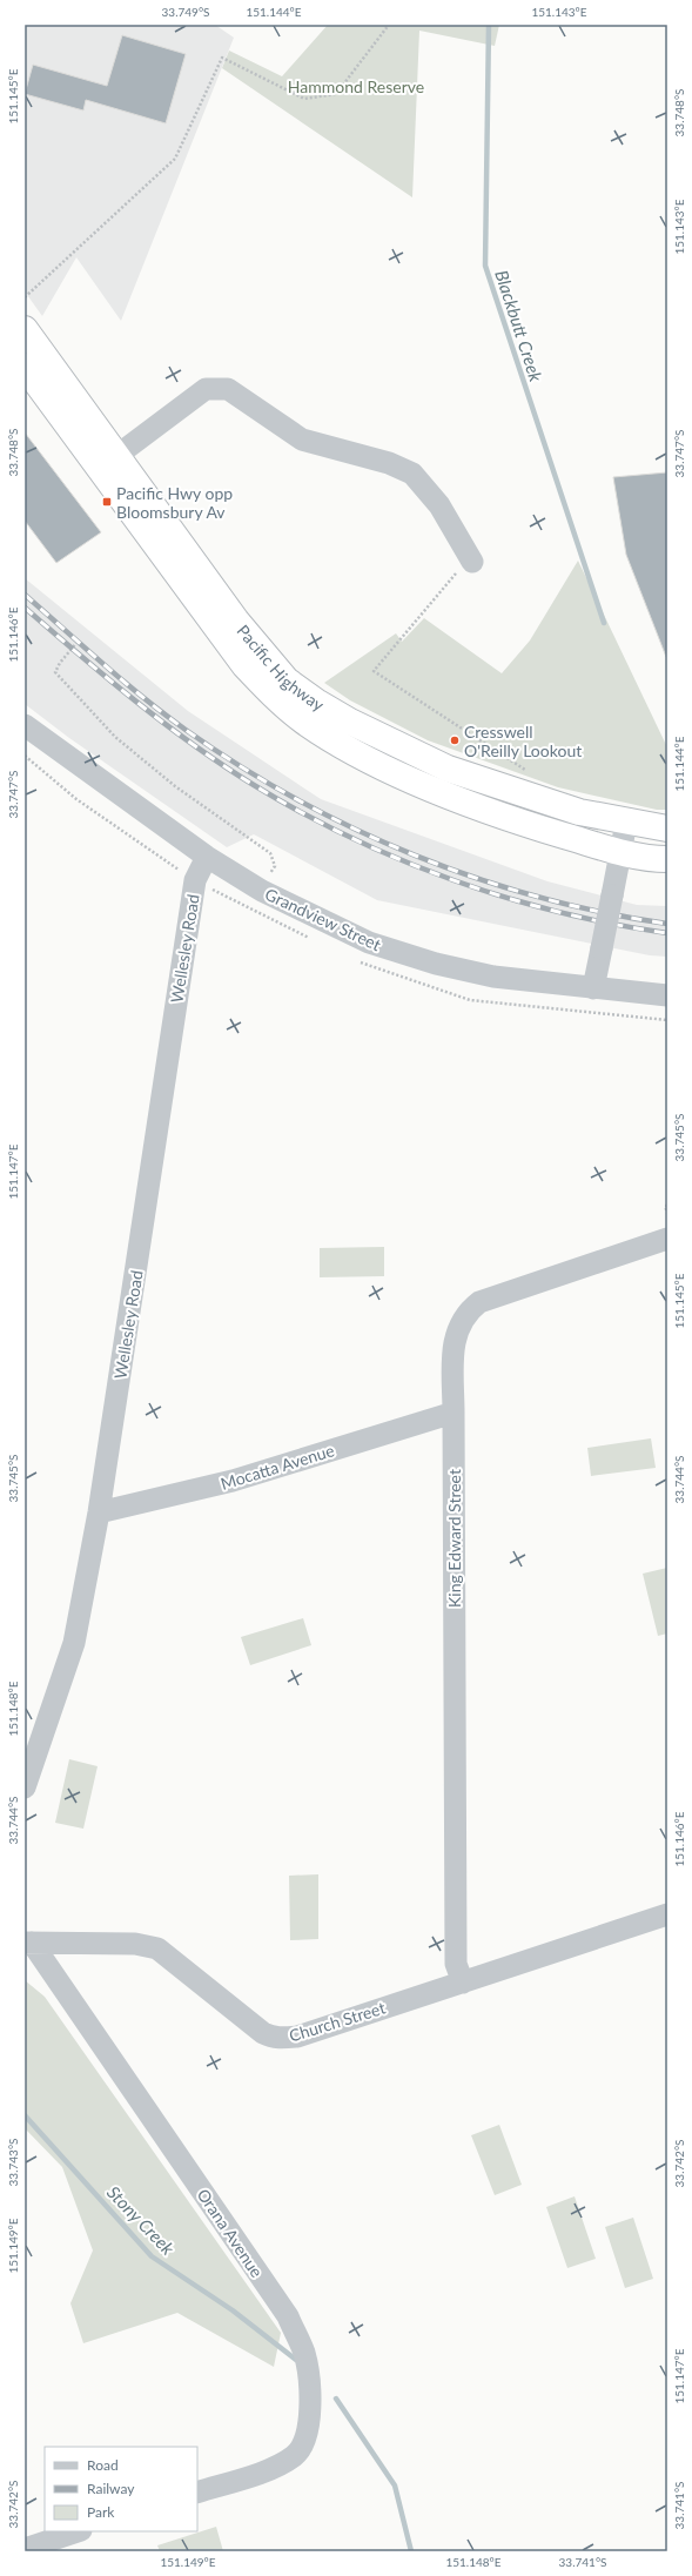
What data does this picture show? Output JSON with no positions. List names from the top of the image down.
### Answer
{
  "streets": {
    "highway": ["Pacific Highway"],
    "street": [
      "Grandview Street",
      "Wellesley Road",
      "Mocatta Avenue",
      "King Edward Street",
      "Church Street",
      "Orana Avenue"
    ]
  },
  "crossings": [
    ["Grandview Street", "Wellesley Road"],
    ["Wellesley Road", "Mocatta Avenue"],
    ["Mocatta Avenue", "King Edward Street"],
    ["King Edward Street", "Church Street"],
    ["Church Street", "Orana Avenue"]
  ],
  "water": ["Blackbutt Creek", "Stony Creek"],
  "parks": ["Hammond Reserve"],
  "places": {
    "transit": ["Pacific Hwy opp Bloomsbury Av"],
    "other": ["Cresswell O'Reilly Lookout"]
  },
  "legend": ["Road", "Railway", "Park"],
  "coordinates": [
    "33.749°S",
    "151.144°E",
    "151.143°E",
    "151.145°E",
    "33.748°S",
    "33.747°S",
    "151.146°E",
    "33.745°S",
    "151.147°E",
    "33.744°S",
    "151.148°E",
    "33.743°S",
    "33.742°S",
    "151.149°E",
    "33.741°S"
  ]
}
